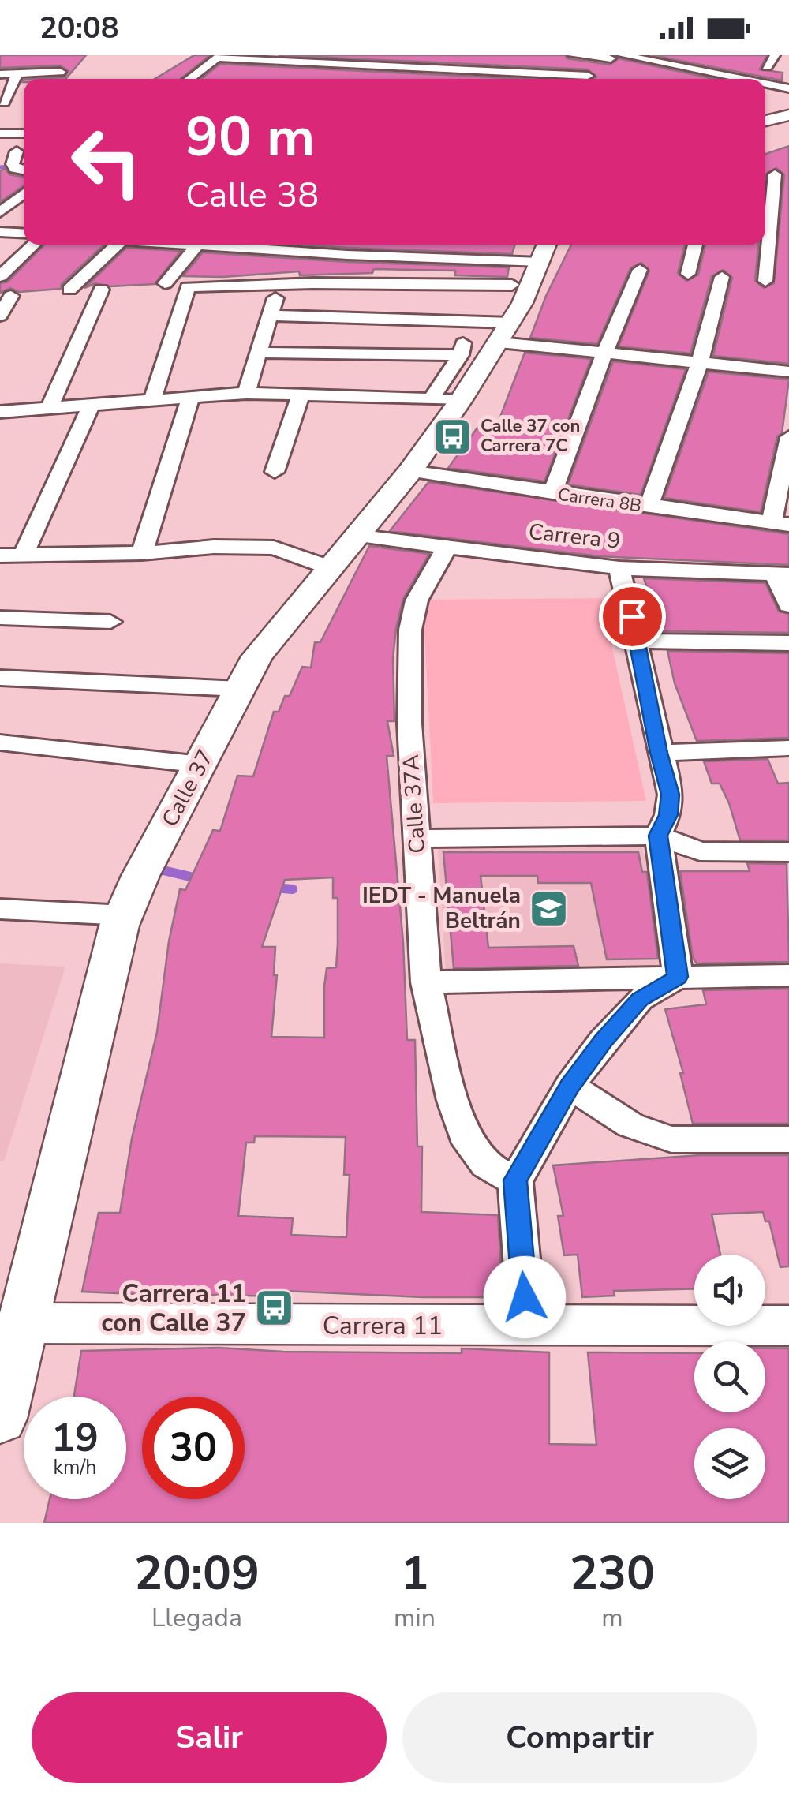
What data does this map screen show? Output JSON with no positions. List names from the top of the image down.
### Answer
{
  "streets": {
    "main road": ["Calle 37"],
    "street": [
      "Carrera 8B",
      "Carrera 9",
      "Calle 37A",
      "Carrera 11"
    ]
  },
  "crossings": [
    ["Carrera 8B", "Calle 37"],
    ["Carrera 9", "Calle 37"],
    ["Carrera 9", "Calle 37A"],
    ["Calle 37", "Carrera 11"]
  ],
  "places": {
    "bus stop": ["Calle 37 con Carrera 7C", "Carrera 11 con Calle 37"],
    "school or university": ["IEDT - Manuela Beltrán"]
  },
  "page": {
    "status": "20:08",
    "turn": ["90 m", "Calle 38"],
    "speed": "19 km/h",
    "limit": "30",
    "eta": [
      "20:09",
      "Llegada",
      "1",
      "min",
      "230",
      "m"
    ],
    "buttons": ["Salir", "Compartir"]
  }
}
